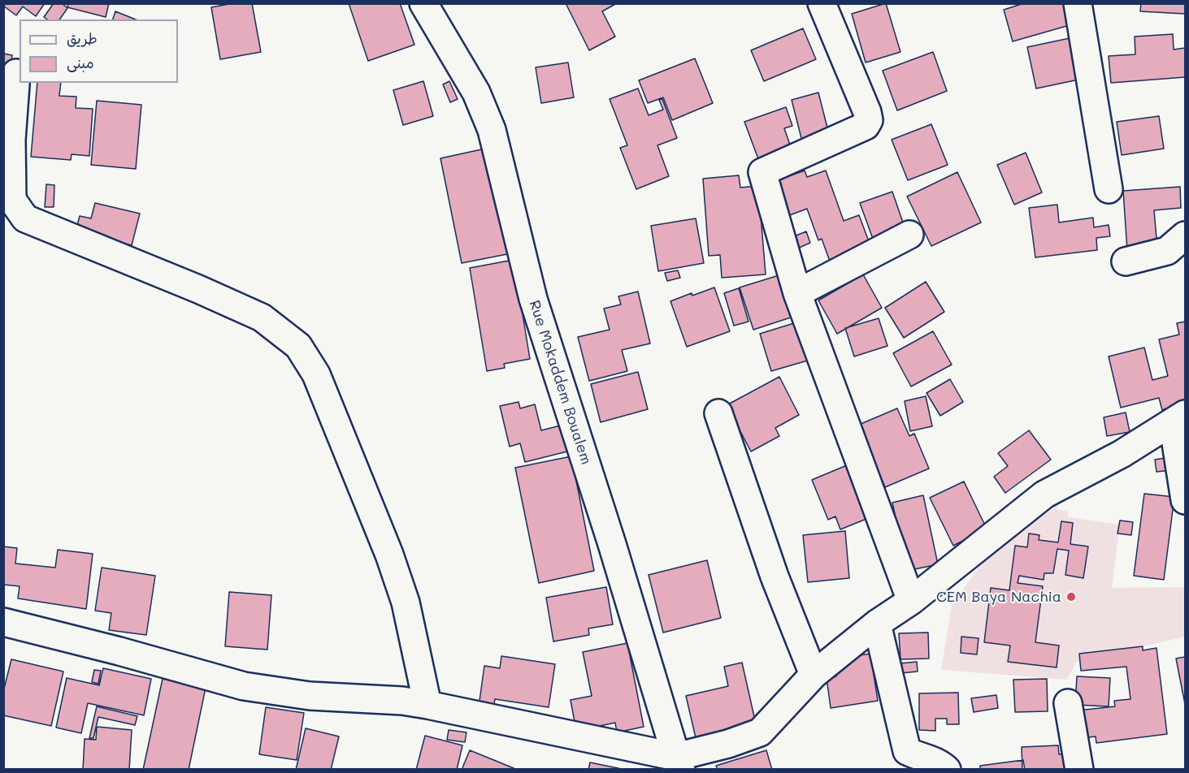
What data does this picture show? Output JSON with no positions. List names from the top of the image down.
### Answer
{
  "streets": {
    "street": ["Rue Mokaddem Boualem"]
  },
  "places": ["CEM Baya Nachia"],
  "legend": ["طريق", "مبنى"]
}
